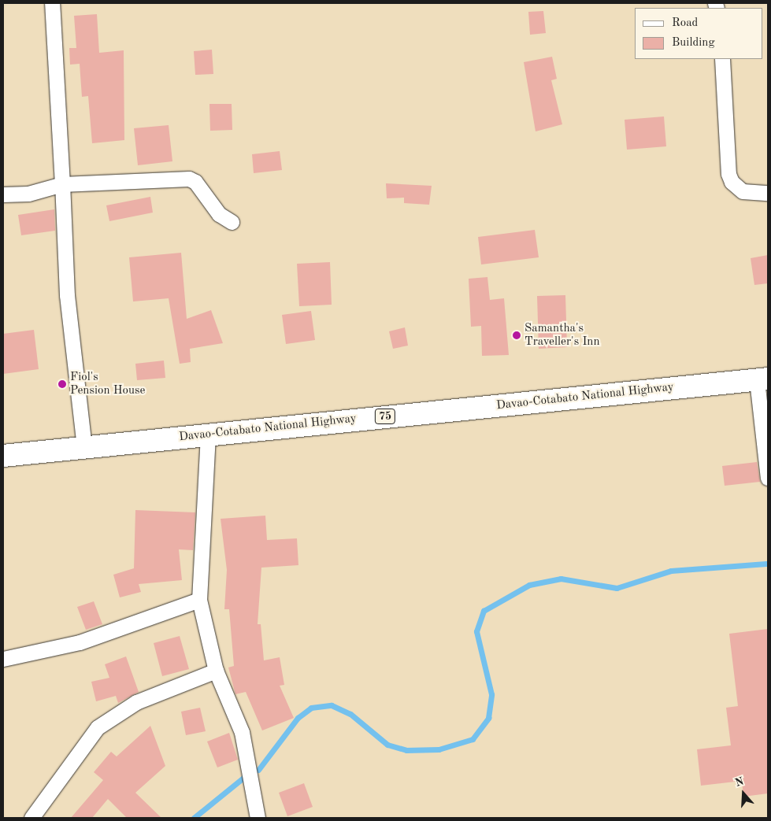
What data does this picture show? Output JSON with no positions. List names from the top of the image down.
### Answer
{
  "streets": {
    "highway": ["Davao-Cotabato National Highway", "75"]
  },
  "places": ["Samantha's Traveller's Inn", "Fiol's Pension House"],
  "legend": ["Road", "Building"],
  "north": "top"
}
